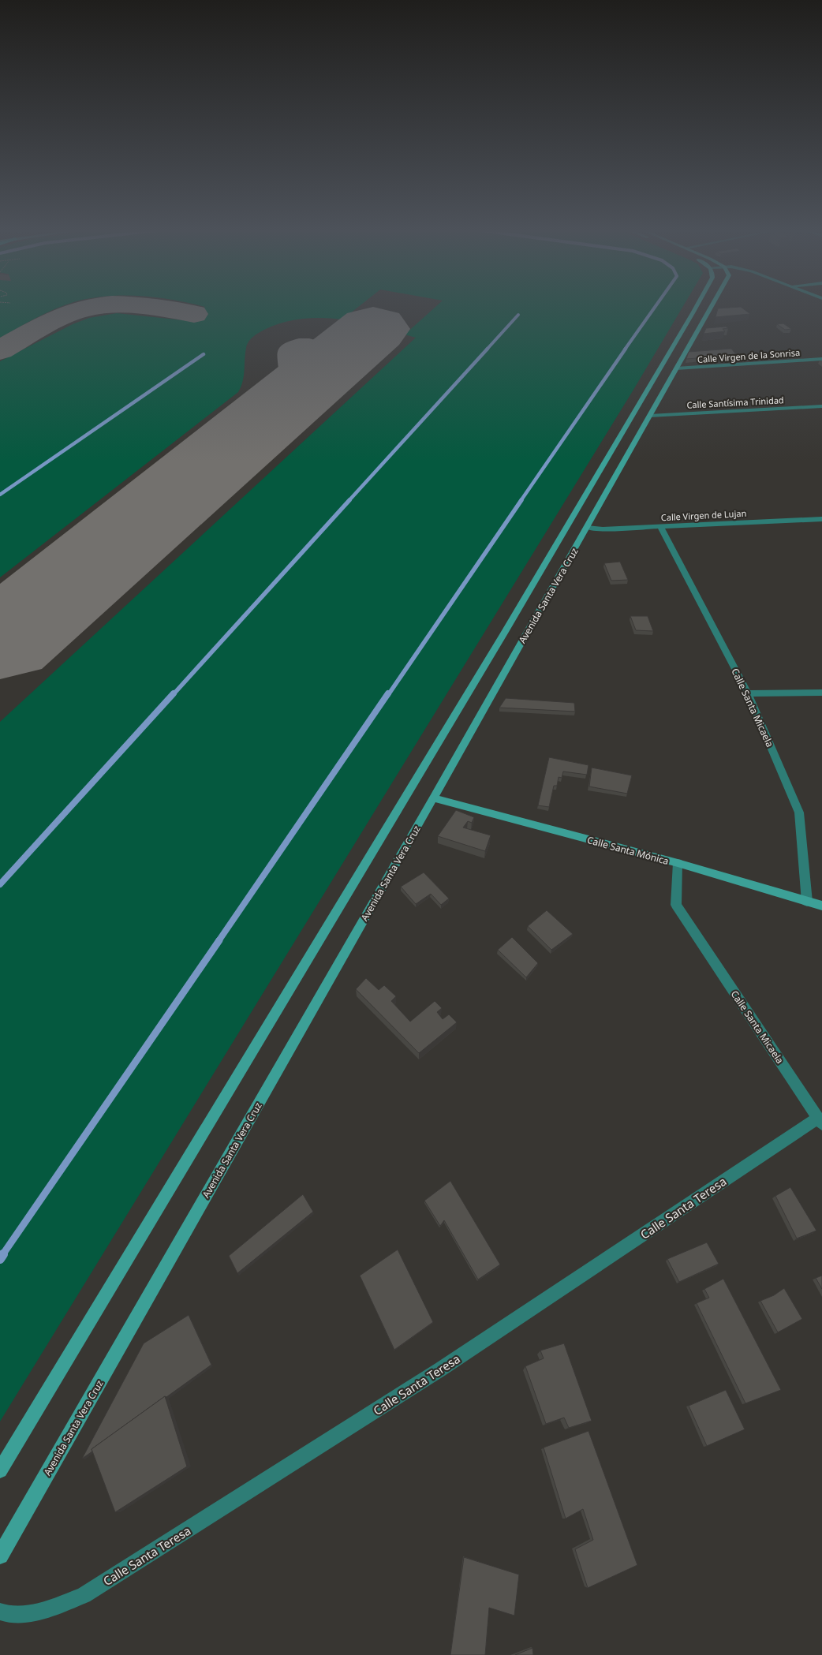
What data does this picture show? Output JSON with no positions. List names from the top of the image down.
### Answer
{
  "streets": {
    "main road": ["Avenida Santa Vera Cruz", "Calle Santa Mónica"],
    "street": [
      "Calle Virgen de la Sonrisa",
      "Calle Santísima Trinidad",
      "Calle Virgen de Lujan",
      "Calle Santa Micaela",
      "Calle Santa Teresa"
    ]
  },
  "crossings": [
    ["Calle Virgen de la Sonrisa", "Avenida Santa Vera Cruz"],
    ["Calle Santísima Trinidad", "Avenida Santa Vera Cruz"],
    ["Calle Virgen de Lujan", "Avenida Santa Vera Cruz"],
    ["Calle Virgen de Lujan", "Calle Santa Micaela"],
    ["Avenida Santa Vera Cruz", "Calle Santa Mónica"],
    ["Calle Santa Micaela", "Calle Santa Mónica"],
    ["Calle Santa Micaela", "Calle Santa Teresa"]
  ]
}
